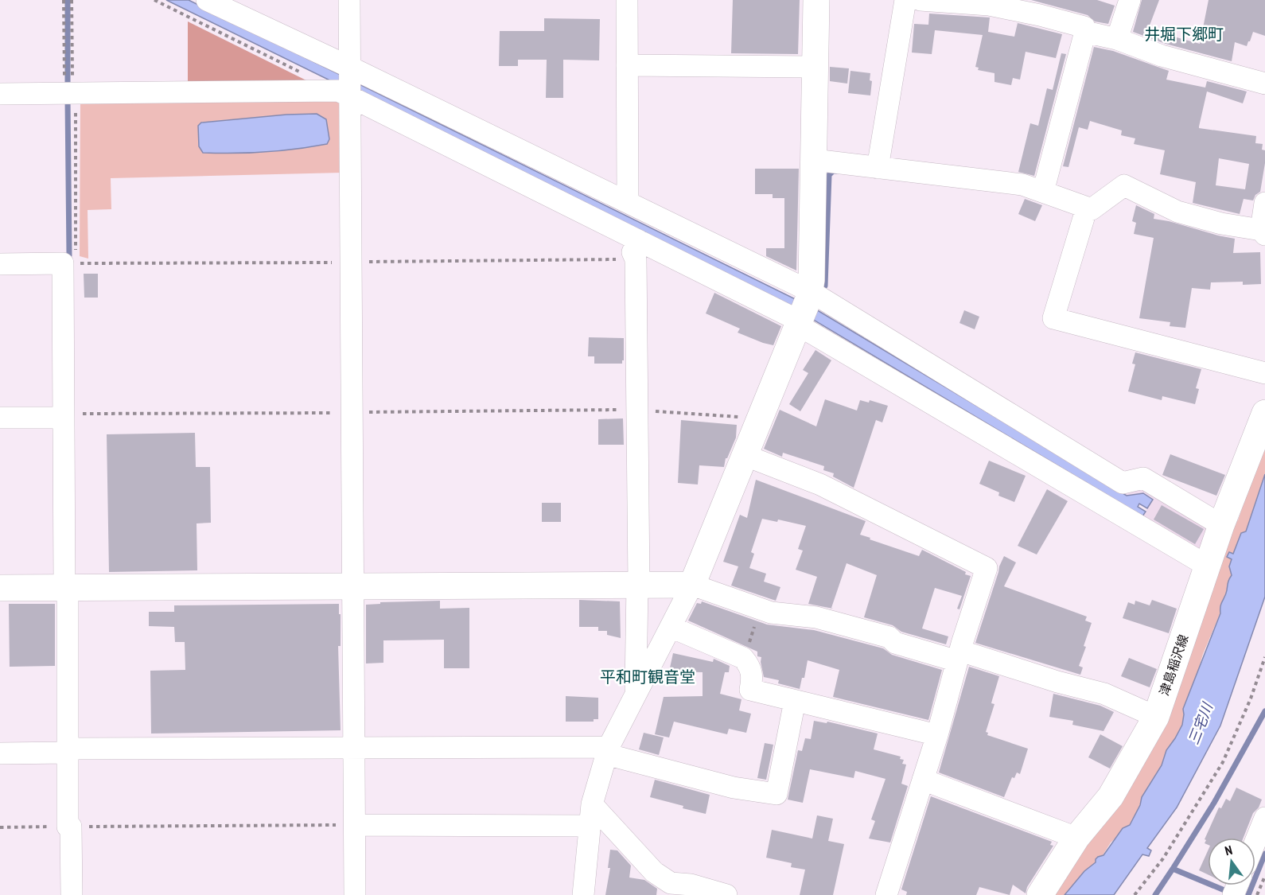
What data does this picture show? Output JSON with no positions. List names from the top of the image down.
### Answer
{
  "streets": {
    "street": ["津島稲沢線"]
  },
  "districts": ["井堀下郷町", "平和町観音堂"],
  "water": ["三宅川"],
  "north": "top"
}
